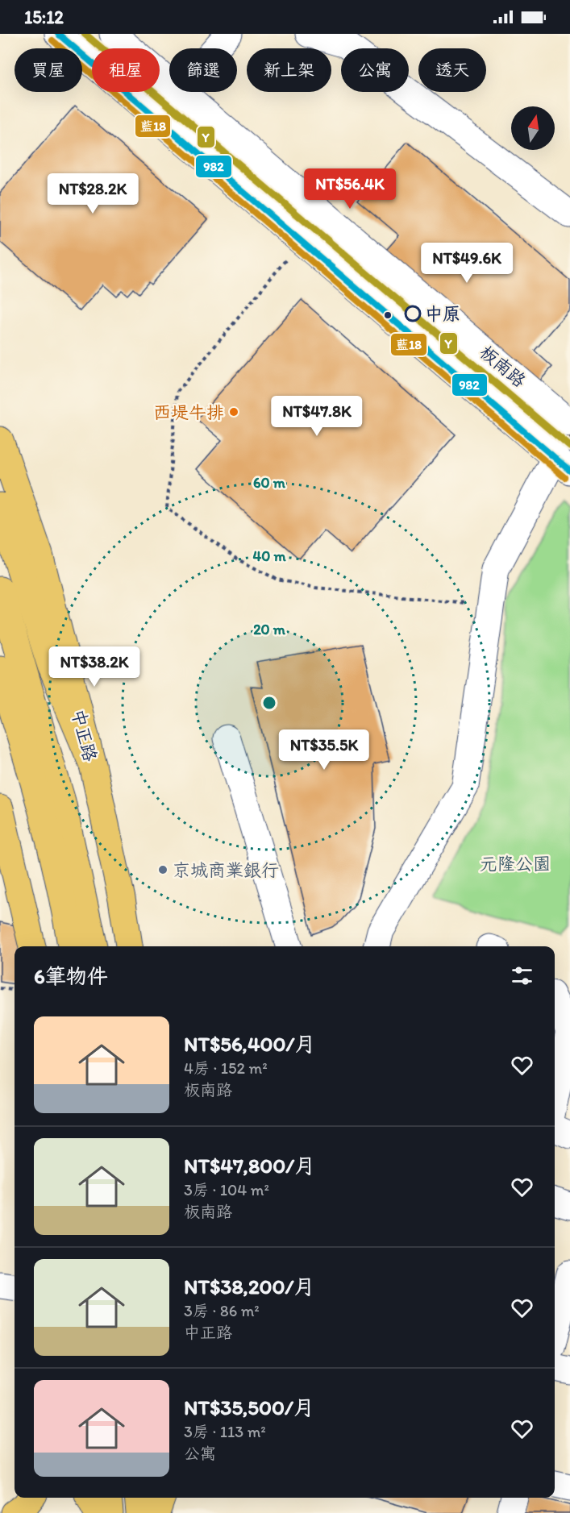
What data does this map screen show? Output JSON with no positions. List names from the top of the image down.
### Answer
{
  "streets": {
    "main road": ["中正路"],
    "street": ["板南路"]
  },
  "parks": ["元隆公園"],
  "places": ["中原", "西堤牛排", "京城商業銀行"],
  "lines": ["transit line Y", "transit line 982", "transit line 藍18"],
  "north": "top",
  "page": {
    "status": "15:12",
    "chip": [
      "買屋",
      "租屋",
      "篩選",
      "新上架",
      "公寓",
      "透天"
    ],
    "price": [
      "NT$56.4K",
      "NT$28.2K",
      "NT$49.6K",
      "NT$47.8K",
      "NT$38.2K",
      "NT$35.5K"
    ],
    "heading": "6筆物件",
    "list": [
      {
        "name": "NT$56,400/月",
        "note": "4房 · 152 m² · 板南路"
      },
      {
        "name": "NT$47,800/月",
        "note": "3房 · 104 m² · 板南路"
      },
      {
        "name": "NT$38,200/月",
        "note": "3房 · 86 m² · 中正路"
      },
      {
        "name": "NT$35,500/月",
        "note": "3房 · 113 m² · 公寓"
      }
    ]
  },
  "rings": ["60 m", "40 m", "20 m"]
}
